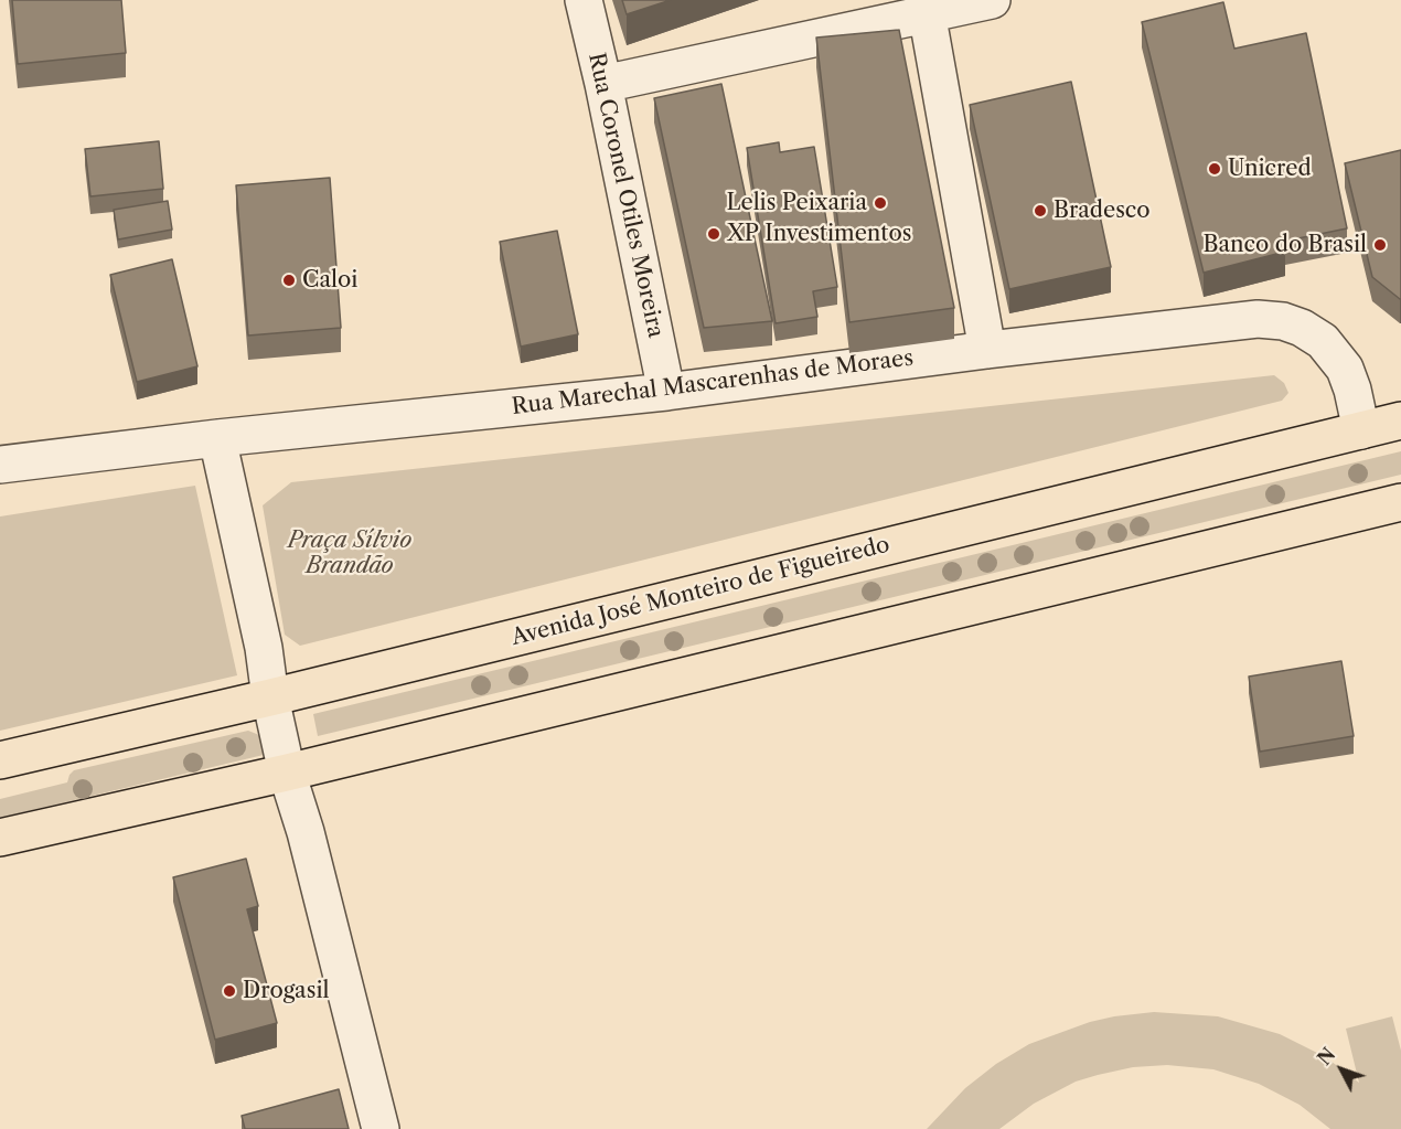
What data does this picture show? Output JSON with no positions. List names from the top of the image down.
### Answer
{
  "streets": {
    "main road": ["Avenida José Monteiro de Figueiredo"],
    "street": ["Rua Coronel Otiles Moreira", "Rua Marechal Mascarenhas de Moraes"]
  },
  "crossings": [
    ["Rua Coronel Otiles Moreira", "Rua Marechal Mascarenhas de Moraes"],
    ["Rua Marechal Mascarenhas de Moraes", "Avenida José Monteiro de Figueiredo"]
  ],
  "parks": ["Praça Sílvio Brandão"],
  "places": [
    "Unicred",
    "Lelis Peixaria",
    "Bradesco",
    "XP Investimentos",
    "Banco do Brasil",
    "Caloi",
    "Drogasil"
  ],
  "north": "top left"
}
